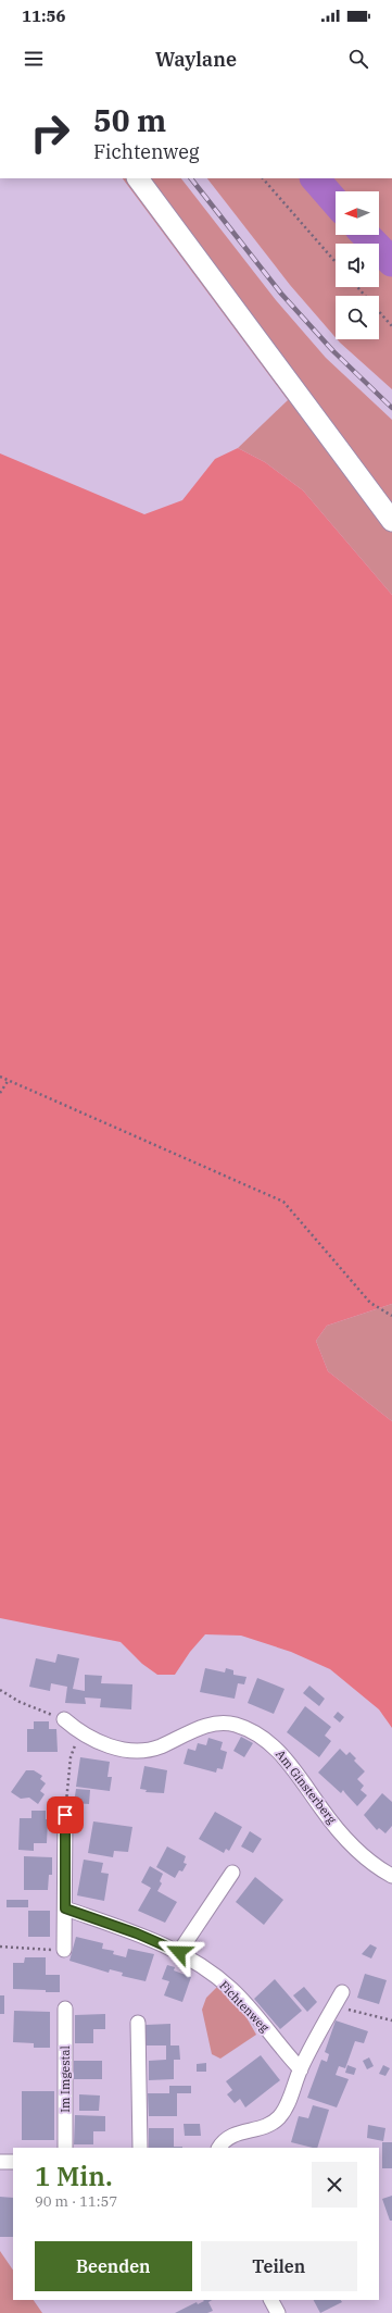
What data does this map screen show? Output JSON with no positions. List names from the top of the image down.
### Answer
{
  "streets": {
    "street": ["Am Ginsterberg", "Fichtenweg", "Im Imgestal"]
  },
  "north": "left",
  "page": {
    "status": "11:56",
    "header": "Waylane",
    "turn": ["50 m", "Fichtenweg"],
    "heading": ["1 Min.", "90 m · 11:57"],
    "buttons": ["Beenden", "Teilen"]
  }
}
